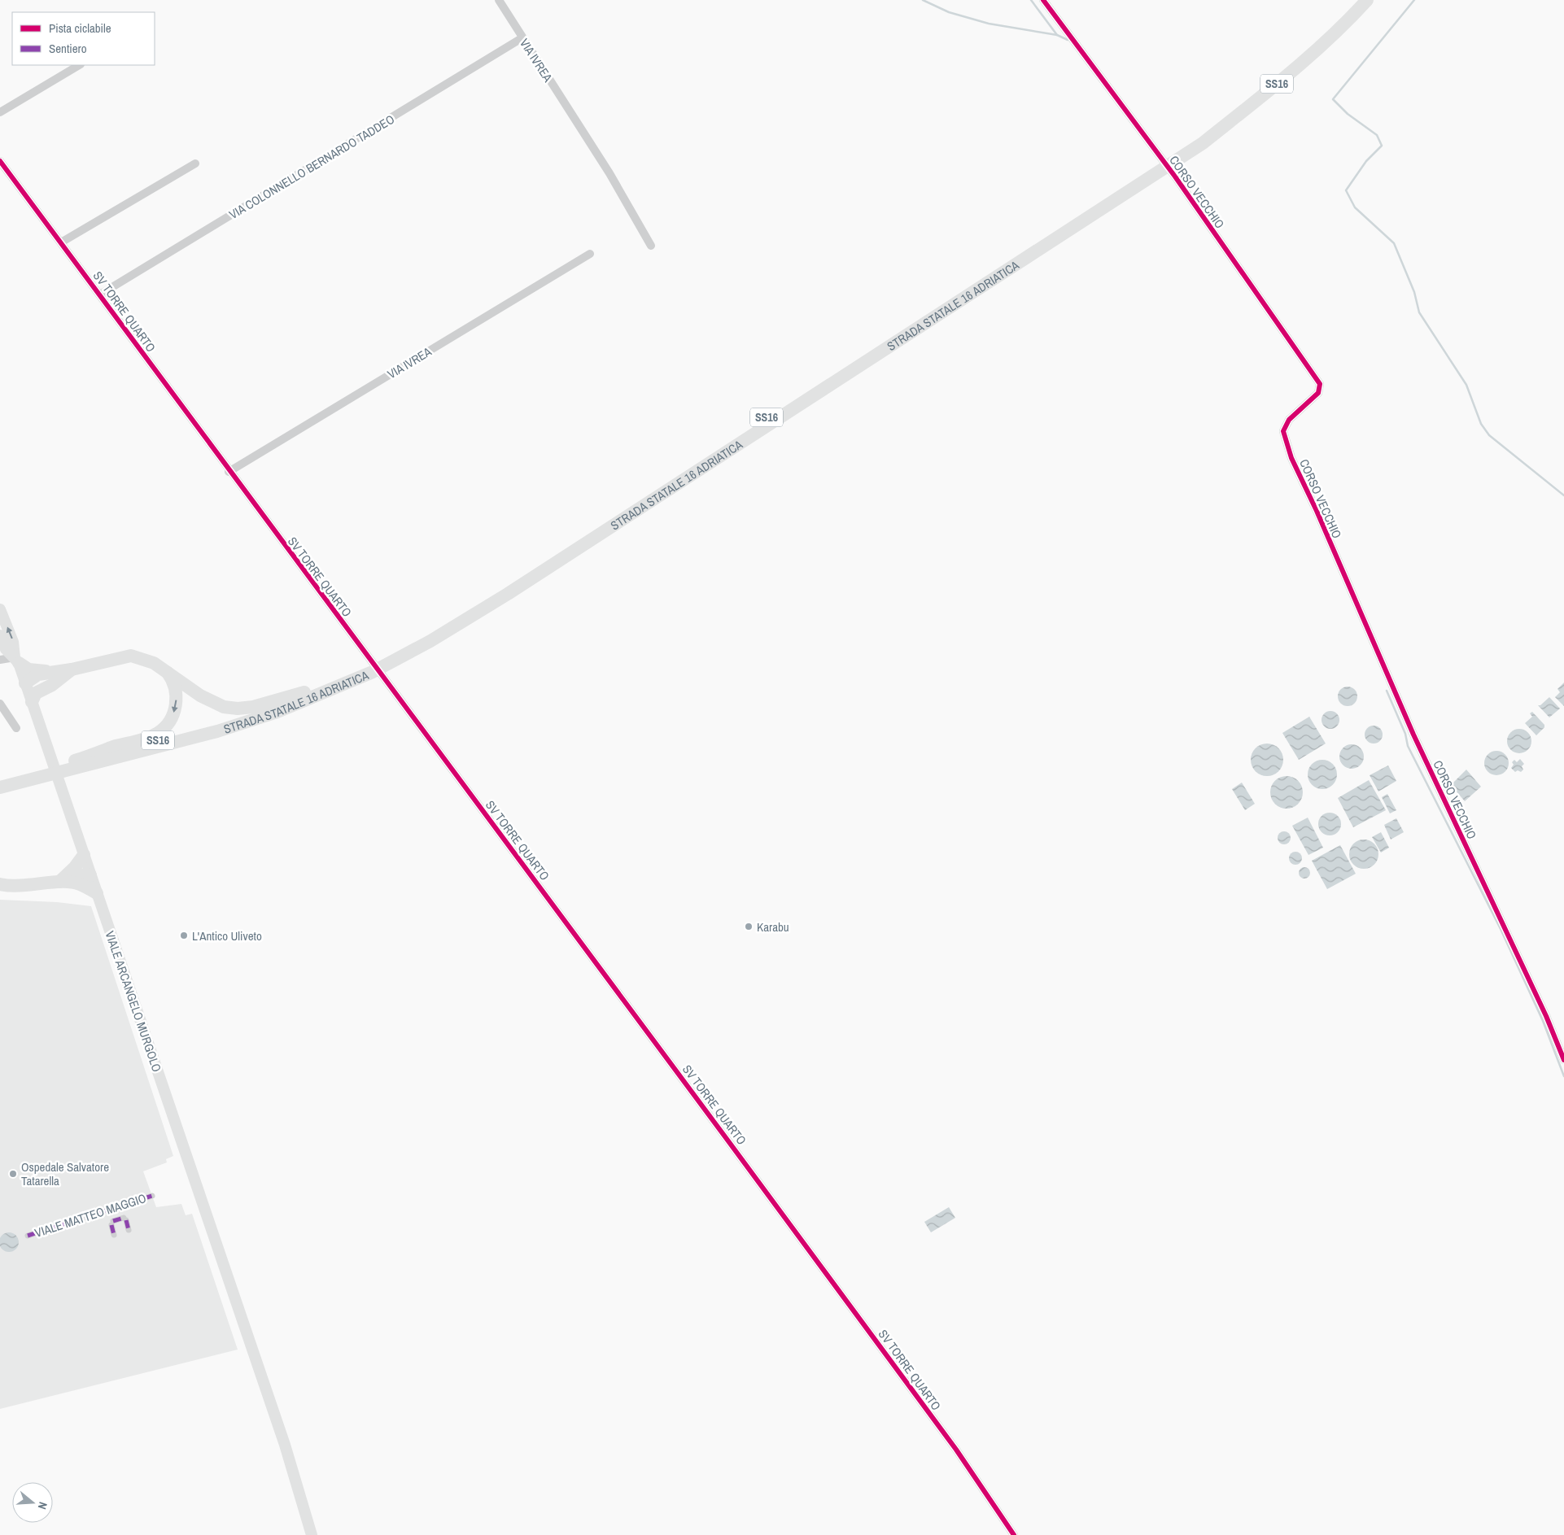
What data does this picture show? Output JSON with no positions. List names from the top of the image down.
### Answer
{
  "streets": {
    "highway": ["SS16", "STRADA STATALE 16 ADRIATICA"],
    "main road": ["VIALE ARCANGELO MURGOLO"],
    "street": [
      "VIA IVREA",
      "VIA COLONNELLO BERNARDO TADDEO",
      "CORSO VECCHIO",
      "SV TORRE QUARTO",
      "VIALE MATTEO MAGGIO"
    ]
  },
  "crossings": [
    ["VIA IVREA", "VIA COLONNELLO BERNARDO TADDEO"],
    ["VIA IVREA", "SV TORRE QUARTO"],
    ["VIA COLONNELLO BERNARDO TADDEO", "SV TORRE QUARTO"]
  ],
  "places": ["Karabu", "L'Antico Uliveto", "Ospedale Salvatore Tatarella"],
  "legend": ["Pista ciclabile", "Sentiero"],
  "north": "right"
}
